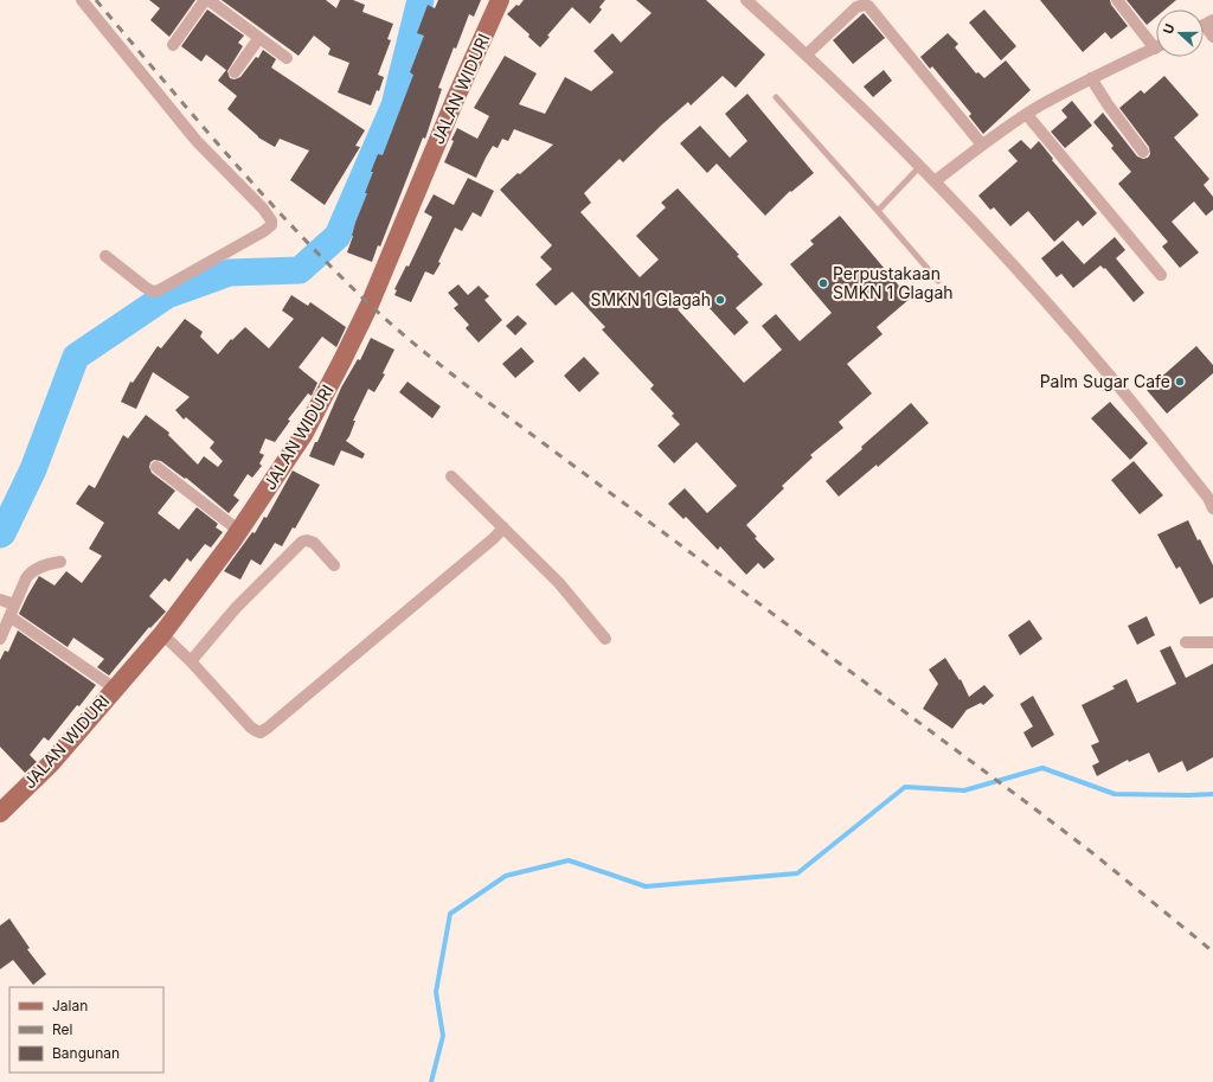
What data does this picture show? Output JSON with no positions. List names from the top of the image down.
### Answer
{
  "streets": {
    "main road": ["JALAN WIDURI"]
  },
  "places": ["Perpustakaan SMKN 1 Glagah", "SMKN 1 Glagah", "Palm Sugar Cafe"],
  "legend": ["Jalan", "Rel", "Bangunan"],
  "north": "left"
}
